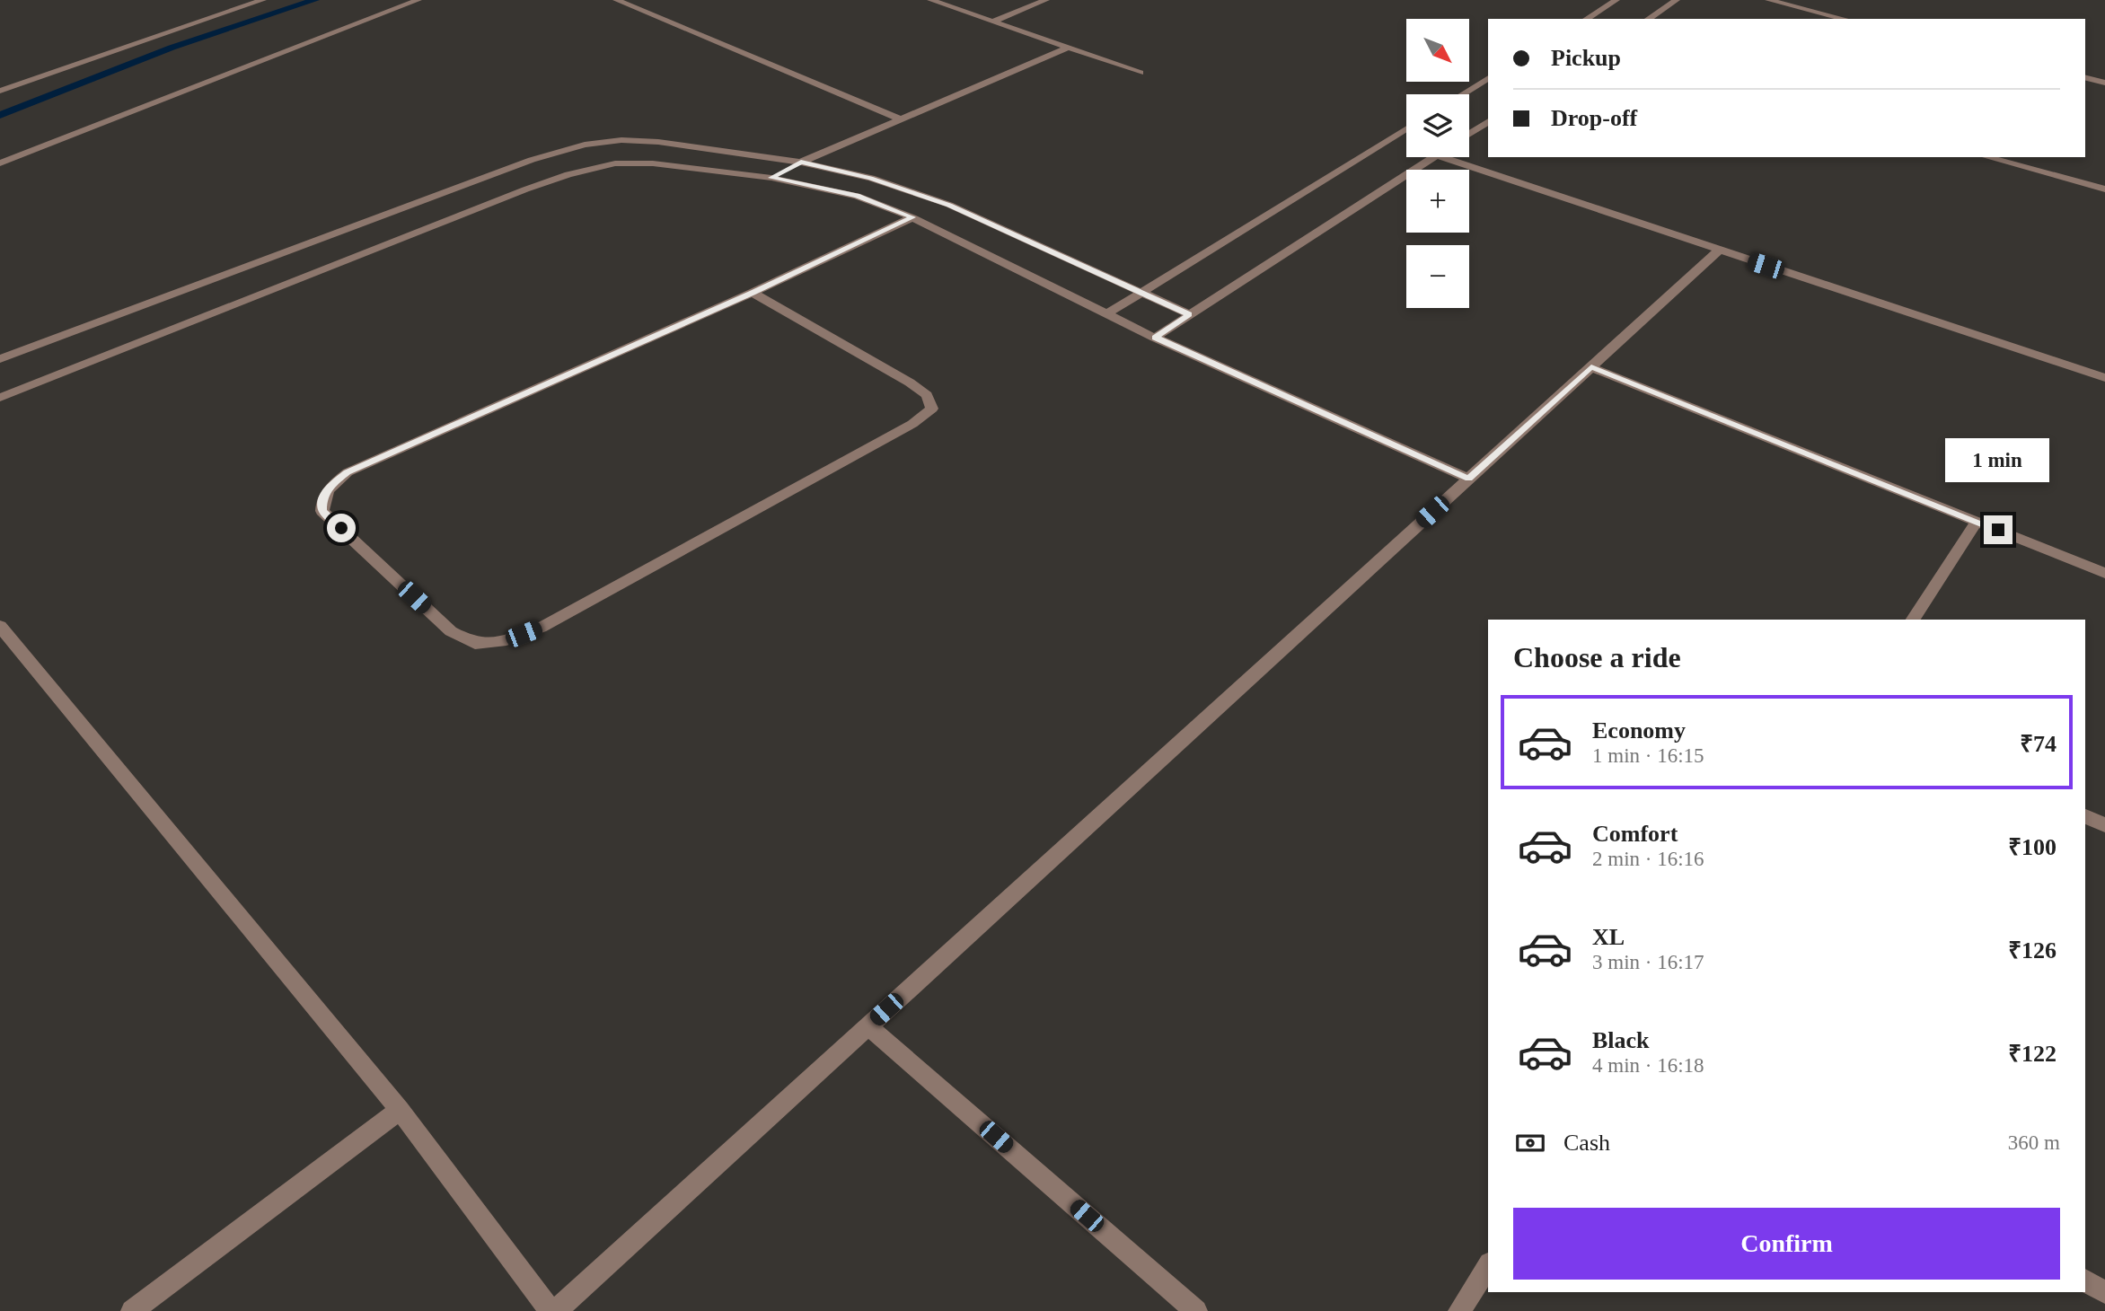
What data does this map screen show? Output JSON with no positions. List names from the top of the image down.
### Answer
{
  "north": "bottom right",
  "page": {
    "map_buttons": ["+", "−"],
    "banner": ["Pickup", "Drop-off"],
    "bubble": "1 min",
    "heading": "Choose a ride",
    "list": [
      {
        "name": "Economy",
        "note": "1 min · 16:15",
        "value": "₹74"
      },
      {
        "name": "Comfort",
        "note": "2 min · 16:16",
        "value": "₹100"
      },
      {
        "name": "XL",
        "note": "3 min · 16:17",
        "value": "₹126"
      },
      {
        "name": "Black",
        "note": "4 min · 16:18",
        "value": "₹122"
      }
    ],
    "pay": ["Cash", "360 m"],
    "buttons": "Confirm"
  }
}
